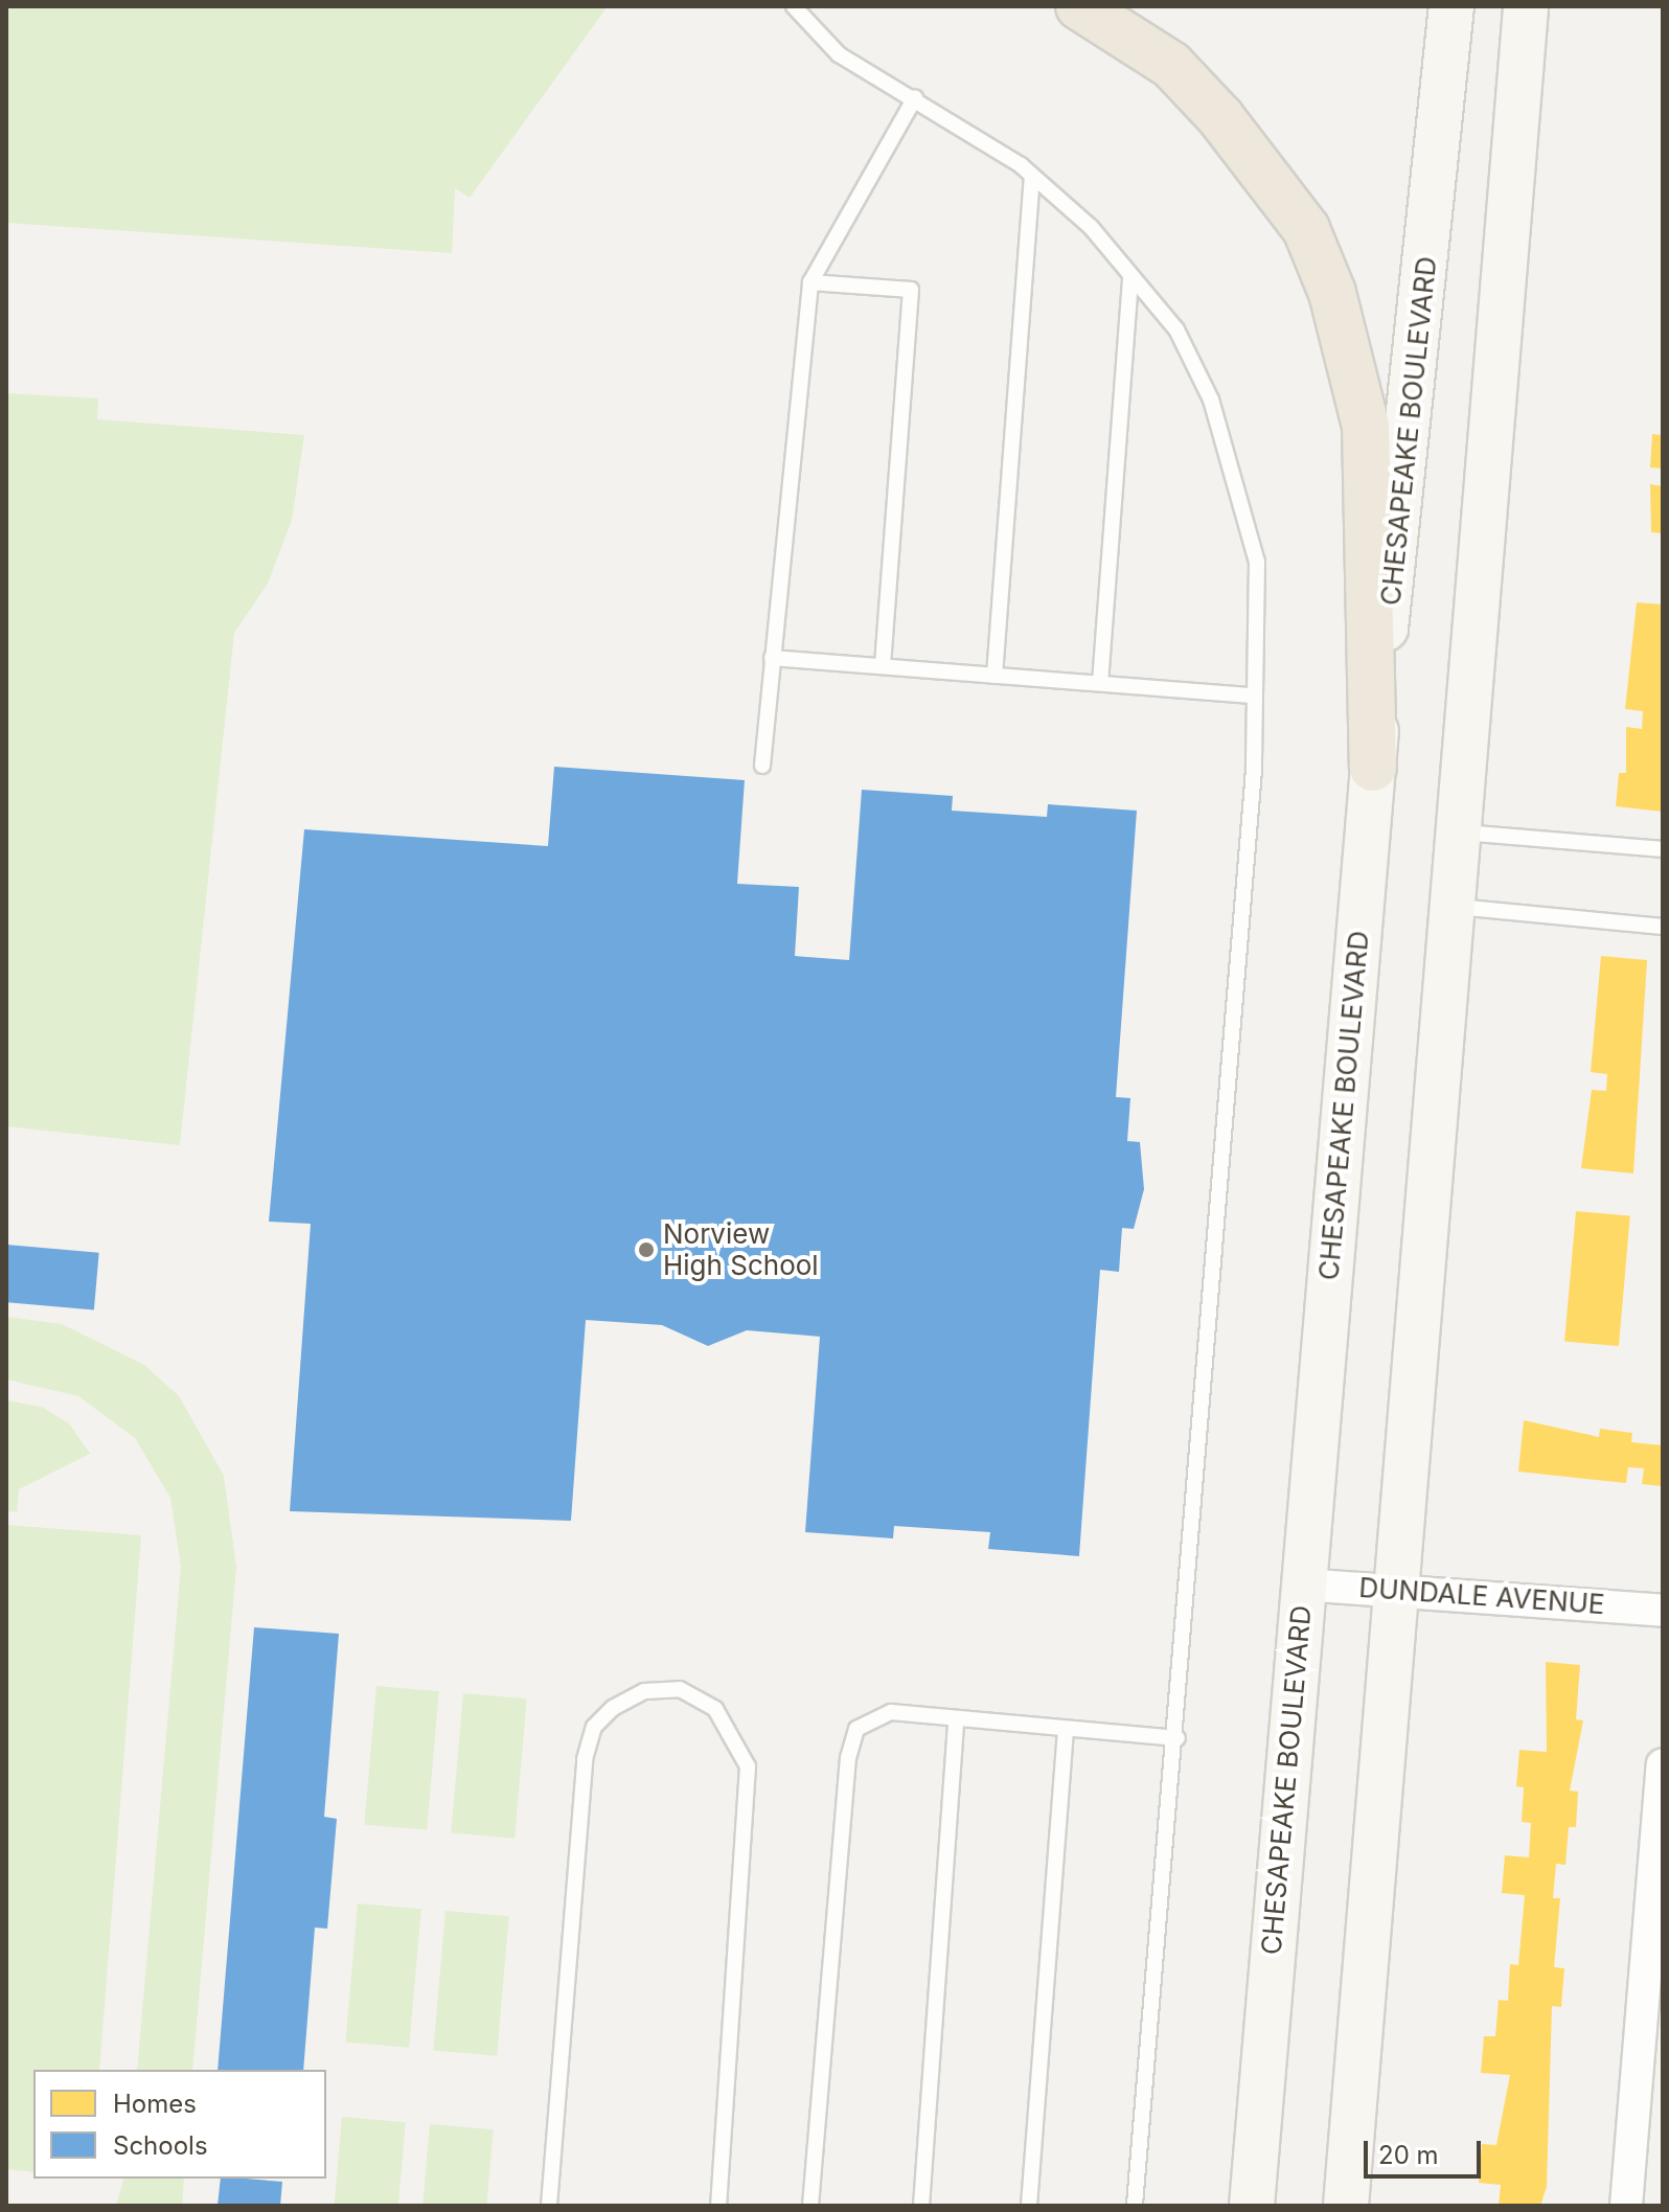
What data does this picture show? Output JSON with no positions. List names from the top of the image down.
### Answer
{
  "streets": {
    "main road": ["CHESAPEAKE BOULEVARD"],
    "street": ["DUNDALE AVENUE"]
  },
  "crossings": [
    ["CHESAPEAKE BOULEVARD", "DUNDALE AVENUE"]
  ],
  "places": ["Norview High School"],
  "legend": ["Homes", "Schools"],
  "scale_bar": "20 m"
}
